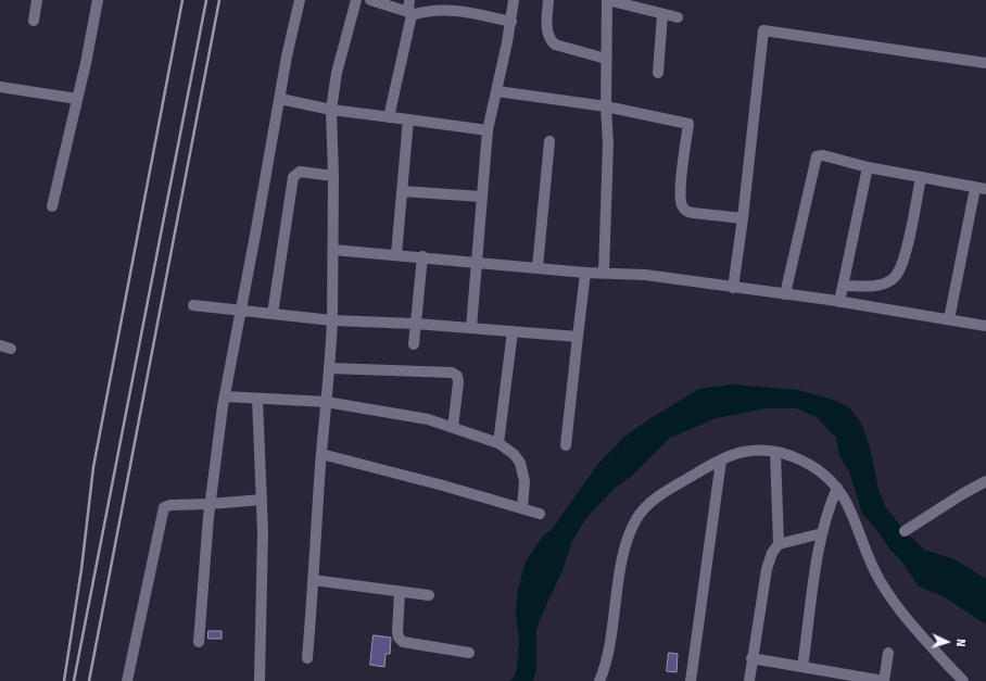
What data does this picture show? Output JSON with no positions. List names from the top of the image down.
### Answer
{
  "north": "right"
}
